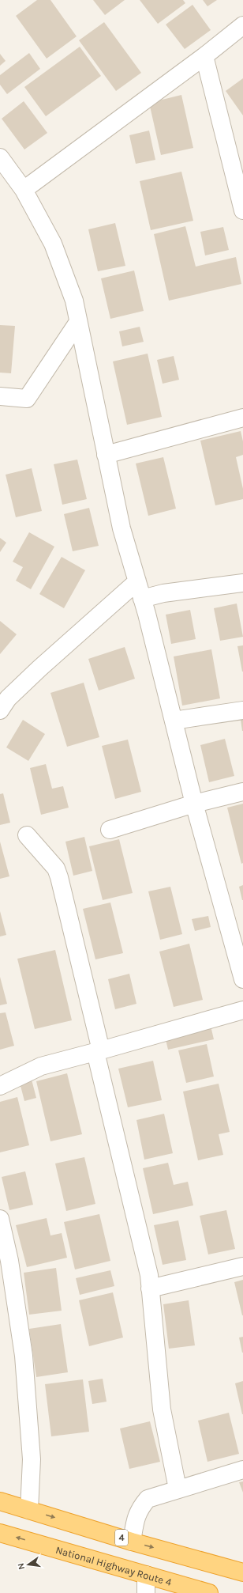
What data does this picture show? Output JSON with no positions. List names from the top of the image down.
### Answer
{
  "streets": {
    "highway": ["4", "National Highway Route 4"]
  },
  "north": "left"
}
